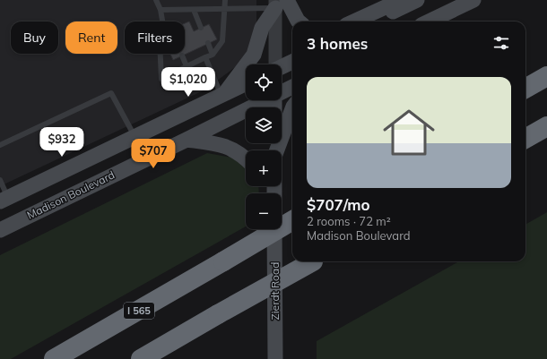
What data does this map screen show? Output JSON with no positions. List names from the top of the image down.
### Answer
{
  "streets": {
    "highway": ["I 565"],
    "main road": ["Madison Boulevard", "Zierdt Road"]
  },
  "page": {
    "chip": ["Buy", "Rent", "Filters"],
    "heading": "3 homes",
    "map_buttons": ["+", "−"],
    "list": [
      {
        "name": "$707/mo",
        "note": "2 rooms · 72 m² · Madison Boulevard"
      }
    ],
    "price": ["$1,020", "$932", "$707"]
  }
}
